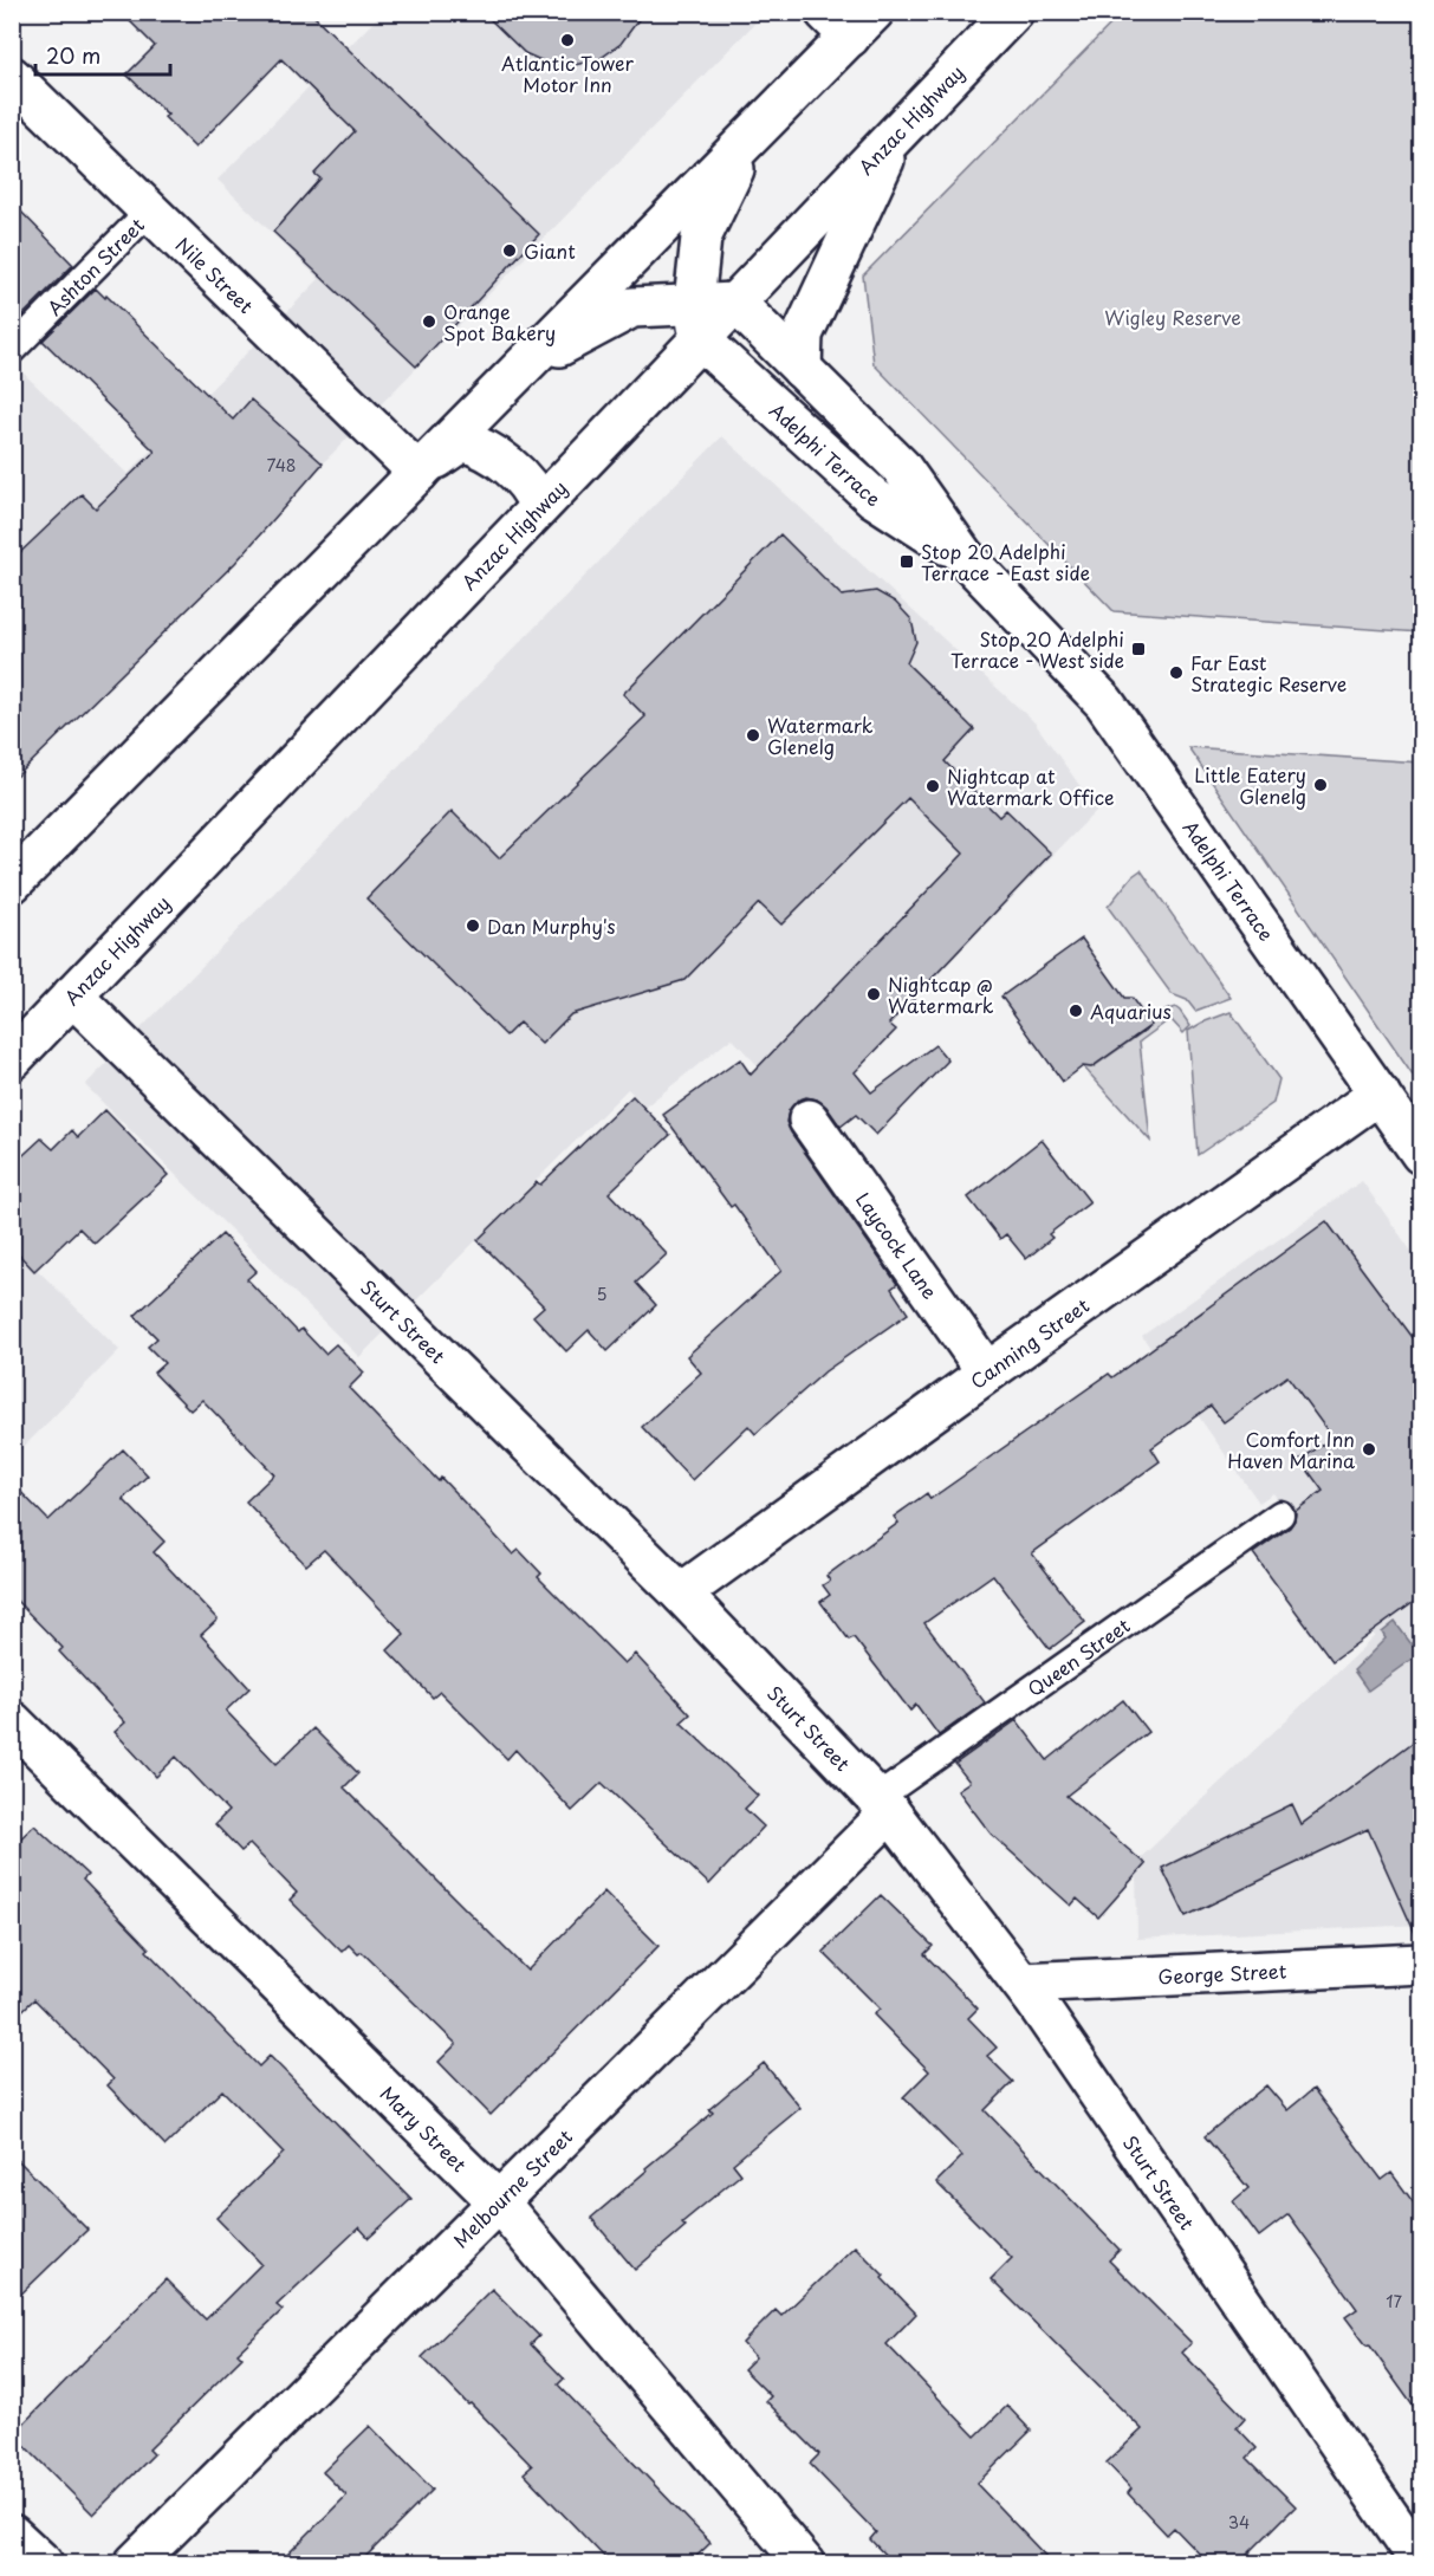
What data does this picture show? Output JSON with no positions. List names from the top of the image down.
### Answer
{
  "streets": {
    "street": [
      "Anzac Highway",
      "Nile Street",
      "Adelphi Terrace",
      "Laycock Lane",
      "Sturt Street",
      "Canning Street",
      "George Street",
      "Mary Street",
      "Melbourne Street"
    ],
    "lane": ["Ashton Street", "Queen Street"]
  },
  "crossings": [
    ["Anzac Highway", "Adelphi Terrace"],
    ["Anzac Highway", "Sturt Street"],
    ["Ashton Street", "Nile Street"],
    ["Adelphi Terrace", "Canning Street"],
    ["Laycock Lane", "Canning Street"],
    ["Sturt Street", "Canning Street"],
    ["Sturt Street", "Queen Street"],
    ["Sturt Street", "George Street"],
    ["Sturt Street", "Melbourne Street"],
    ["Queen Street", "Melbourne Street"],
    ["Mary Street", "Melbourne Street"]
  ],
  "parks": ["Wigley Reserve"],
  "places": {
    "other": [
      "Atlantic Tower Motor Inn",
      "Giant",
      "Orange Spot Bakery",
      "Far East Strategic Reserve",
      "Watermark Glenelg",
      "Little Eatery Glenelg",
      "Nightcap at Watermark Office",
      "Dan Murphy's",
      "Nightcap @ Watermark",
      "Aquarius",
      "Comfort Inn Haven Marina"
    ],
    "transit": ["Stop 20 Adelphi Terrace - East side", "Stop 20 Adelphi Terrace - West side"]
  },
  "house_numbers": [
    "748",
    "5",
    "17",
    "34"
  ],
  "scale_bar": "20 m"
}
